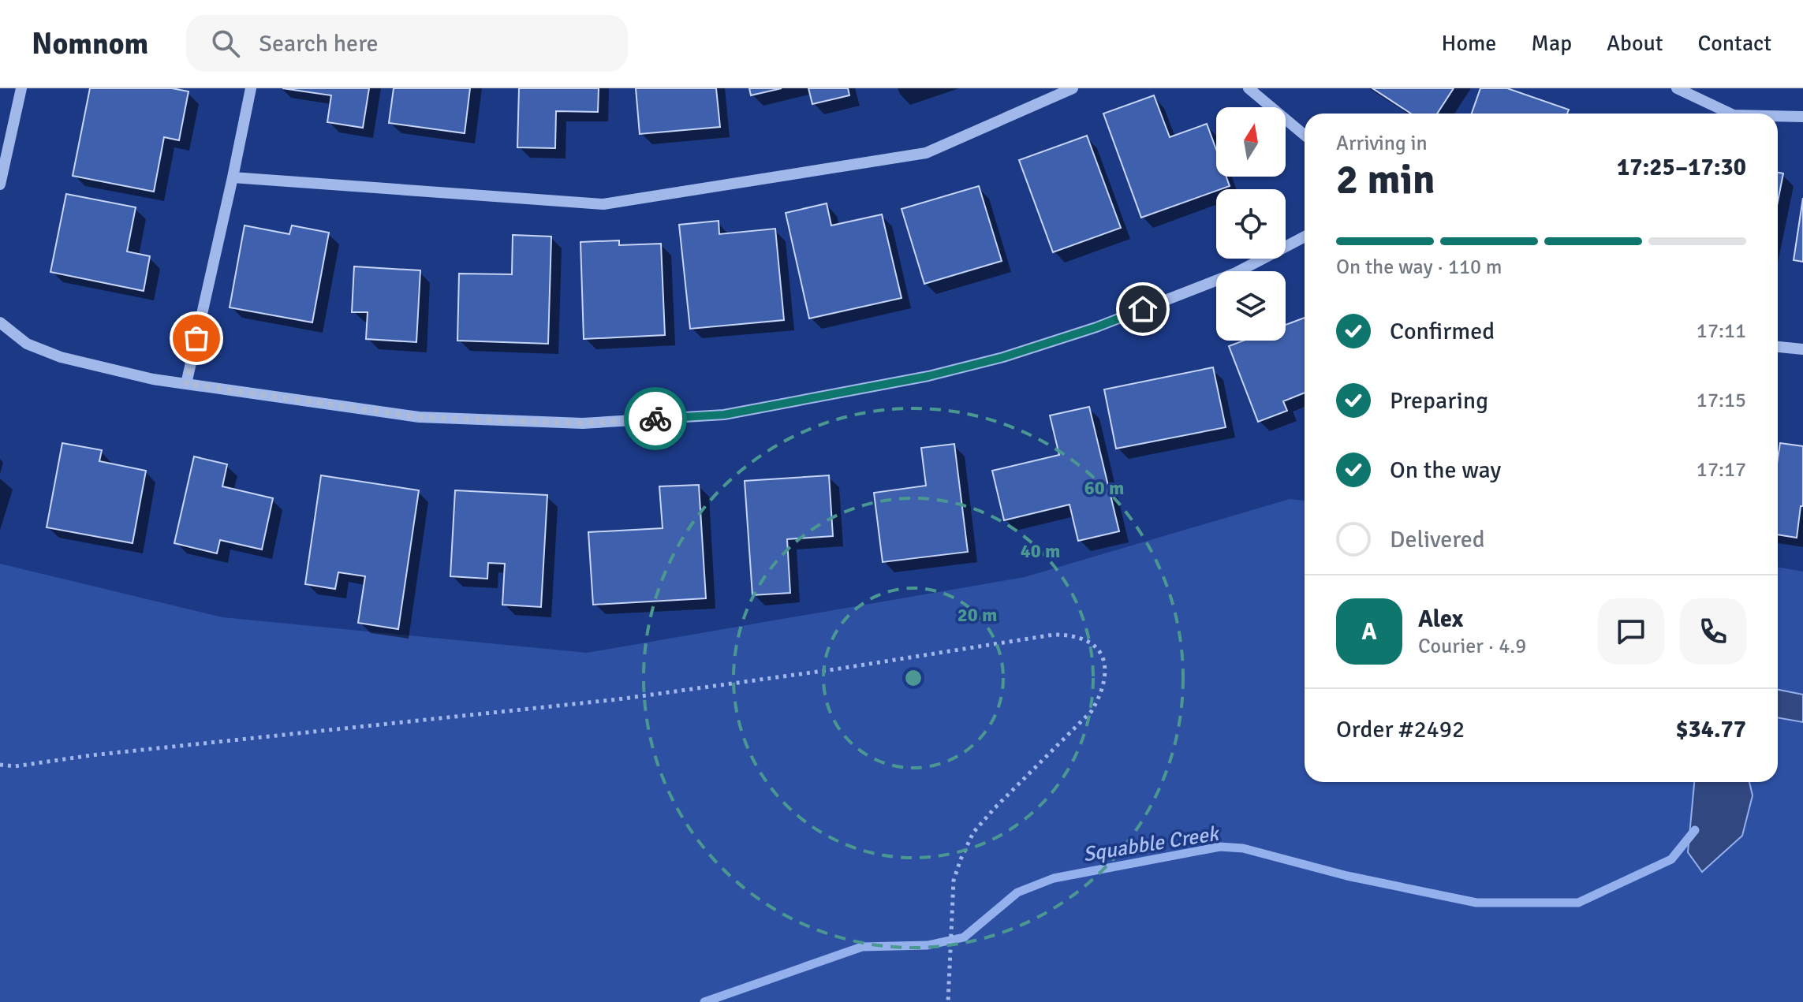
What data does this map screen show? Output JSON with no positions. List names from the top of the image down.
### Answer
{
  "water": ["Squabble Creek"],
  "north": "top",
  "page": {
    "header": "Nomnom",
    "search": "Search here",
    "nav": [
      "Home",
      "Map",
      "About",
      "Contact"
    ],
    "heading": ["2 min", "Arriving in", "17:25–17:30"],
    "panel": [
      "Alex",
      "Courier · 4.9",
      "Order #2492",
      "$34.77"
    ],
    "bar": "On the way · 110 m",
    "list": [
      ["Confirmed", "17:11"],
      ["Preparing", "17:15"],
      ["On the way", "17:17"],
      "Delivered"
    ],
    "round": "A"
  },
  "rings": ["60 m", "40 m", "20 m"]
}
